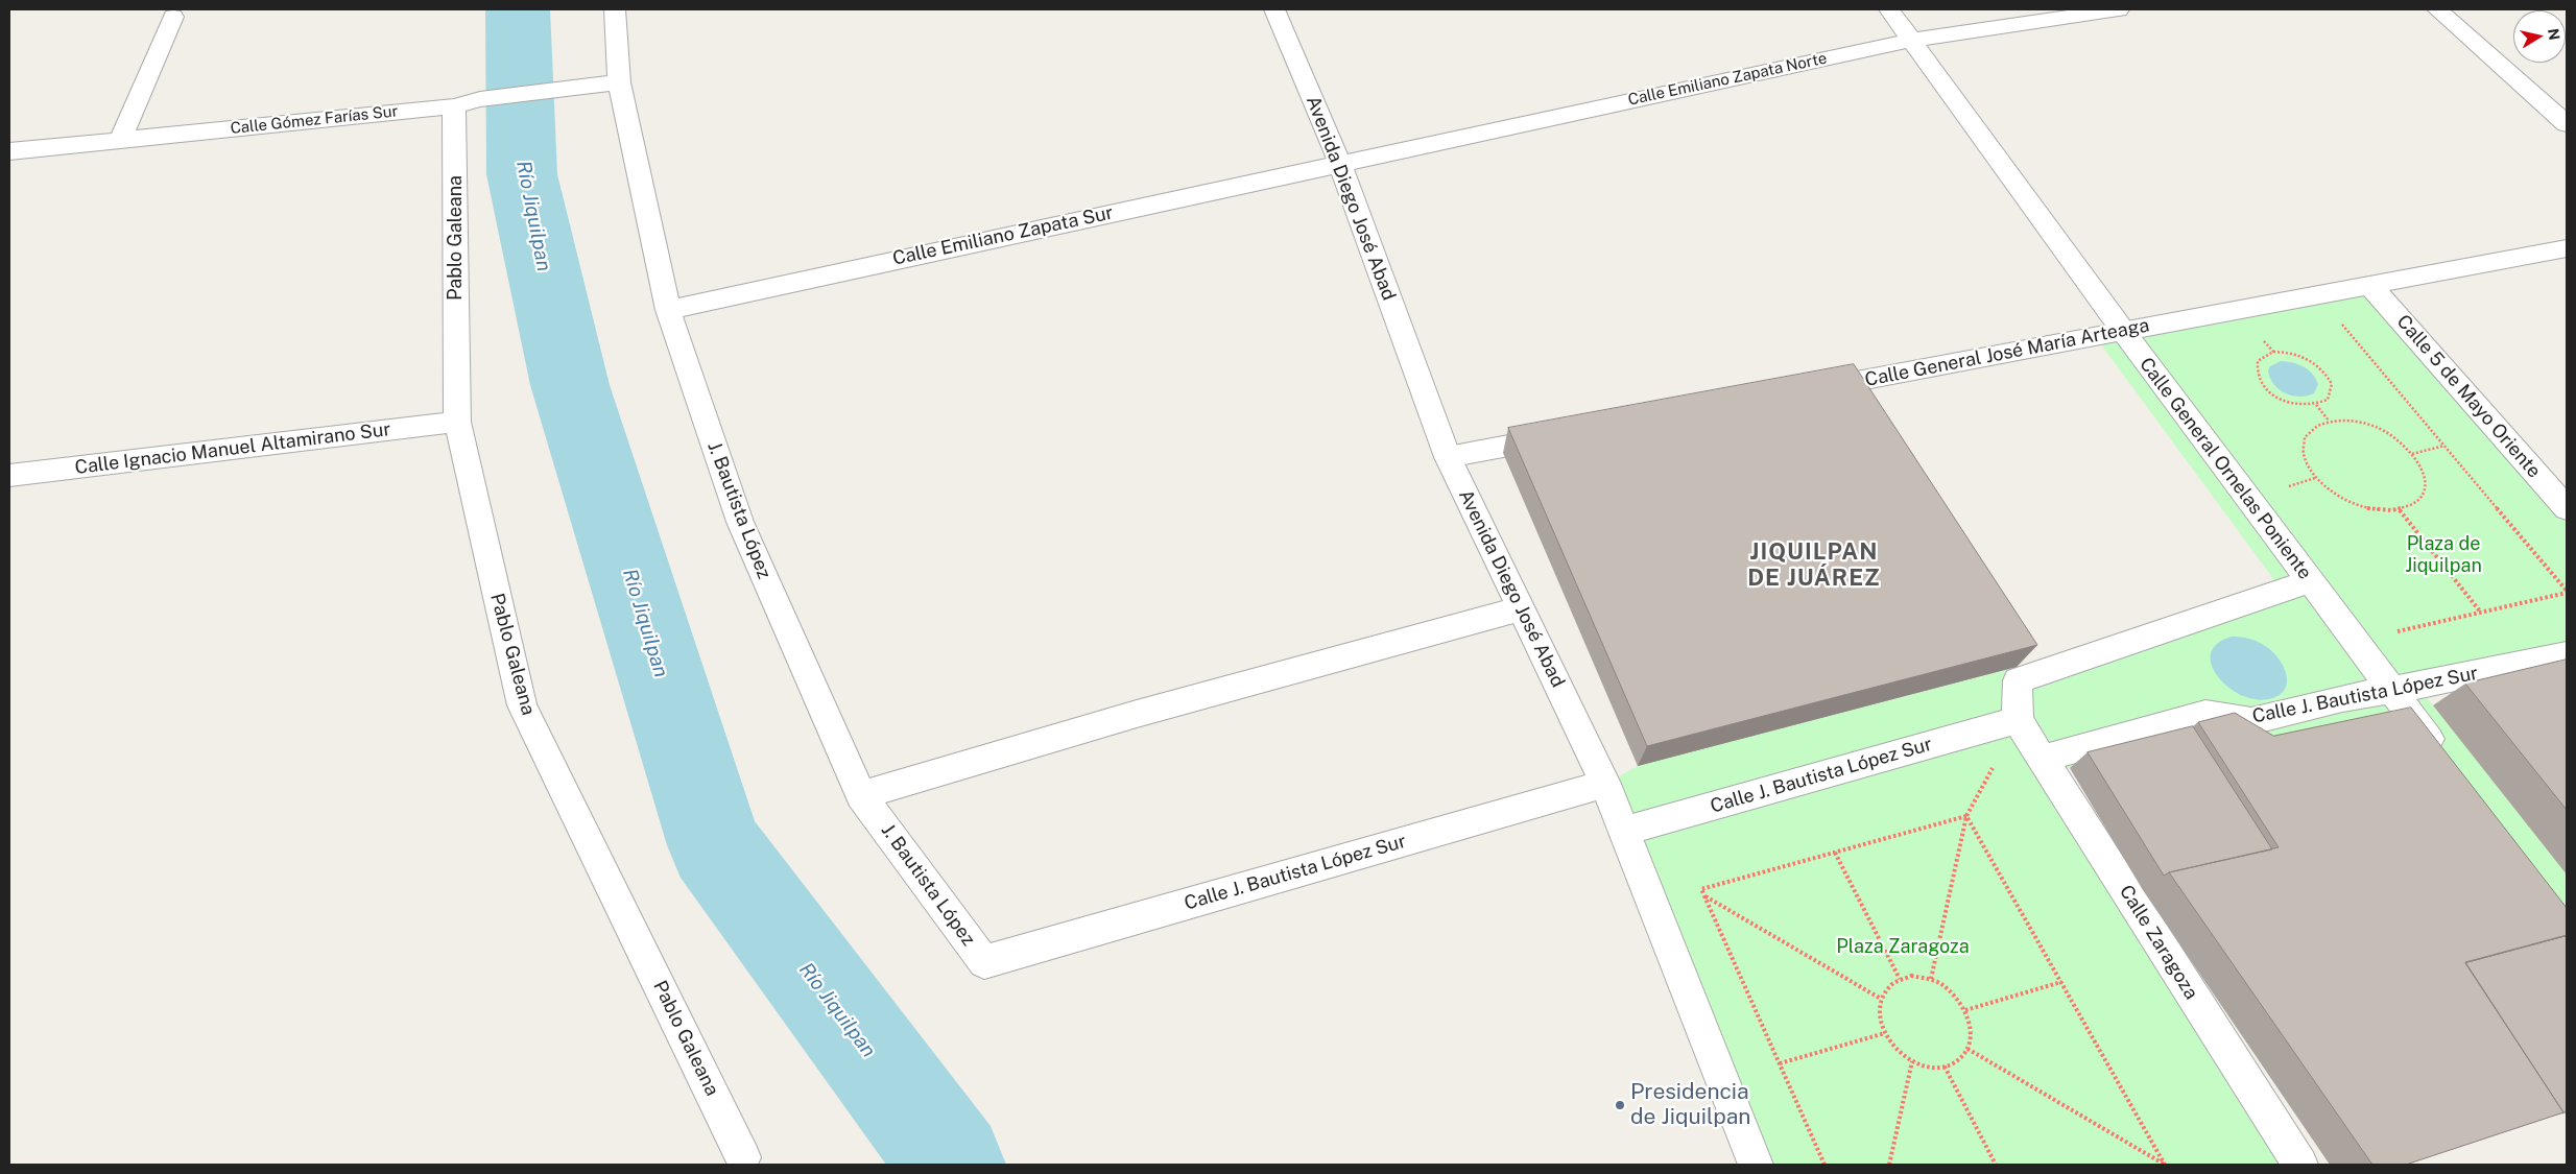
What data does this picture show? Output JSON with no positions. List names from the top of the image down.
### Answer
{
  "streets": {
    "street": [
      "Calle Emiliano Zapata Norte",
      "Calle Gómez Farías Sur",
      "Avenida Diego José Abad",
      "Calle Emiliano Zapata Sur",
      "Pablo Galeana",
      "Calle General José María Arteaga",
      "Calle 5 de Mayo Oriente",
      "Calle Ignacio Manuel Altamirano Sur",
      "Calle General Ornelas Poniente",
      "J. Bautista López",
      "Calle J. Bautista López Sur",
      "Calle Zaragoza"
    ]
  },
  "crossings": [
    ["Calle Emiliano Zapata Norte", "Avenida Diego José Abad"],
    ["Calle Emiliano Zapata Norte", "Calle Emiliano Zapata Sur"],
    ["Calle Emiliano Zapata Norte", "Calle General Ornelas Poniente"],
    ["Calle Gómez Farías Sur", "Pablo Galeana"],
    ["Calle Gómez Farías Sur", "J. Bautista López"],
    ["Avenida Diego José Abad", "Calle Emiliano Zapata Sur"],
    ["Avenida Diego José Abad", "Calle J. Bautista López Sur"],
    ["Calle Emiliano Zapata Sur", "J. Bautista López"],
    ["Pablo Galeana", "Calle Ignacio Manuel Altamirano Sur"],
    ["Calle General José María Arteaga", "Calle 5 de Mayo Oriente"],
    ["Calle General José María Arteaga", "Calle General Ornelas Poniente"],
    ["Calle General Ornelas Poniente", "Calle J. Bautista López Sur"],
    ["J. Bautista López", "Calle J. Bautista López Sur"],
    ["Calle J. Bautista López Sur", "Calle Zaragoza"]
  ],
  "districts": ["JIQUILPAN DE JUÁREZ"],
  "water": ["Río Jiquilpan"],
  "parks": ["Plaza de Jiquilpan", "Plaza Zaragoza"],
  "places": ["Presidencia de Jiquilpan"],
  "north": "right"
}
